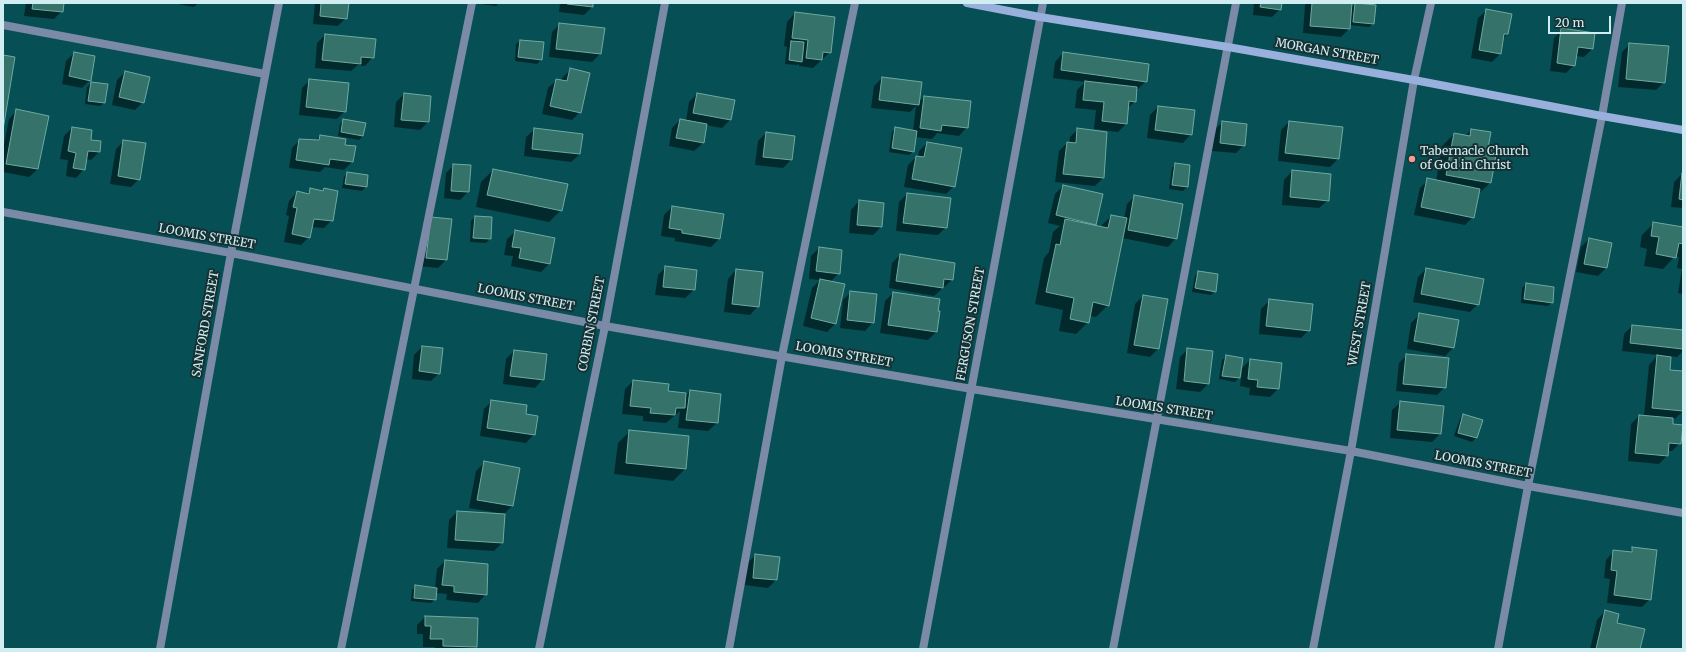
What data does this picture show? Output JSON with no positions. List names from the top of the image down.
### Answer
{
  "streets": {
    "main road": ["MORGAN STREET"],
    "street": [
      "LOOMIS STREET",
      "SANFORD STREET",
      "CORBIN STREET",
      "FERGUSON STREET",
      "WEST STREET"
    ]
  },
  "crossings": [
    ["MORGAN STREET", "FERGUSON STREET"],
    ["MORGAN STREET", "WEST STREET"],
    ["LOOMIS STREET", "SANFORD STREET"],
    ["LOOMIS STREET", "CORBIN STREET"],
    ["LOOMIS STREET", "FERGUSON STREET"],
    ["LOOMIS STREET", "WEST STREET"]
  ],
  "places": ["Tabernacle Church of God in Christ"],
  "scale_bar": "20 m"
}
